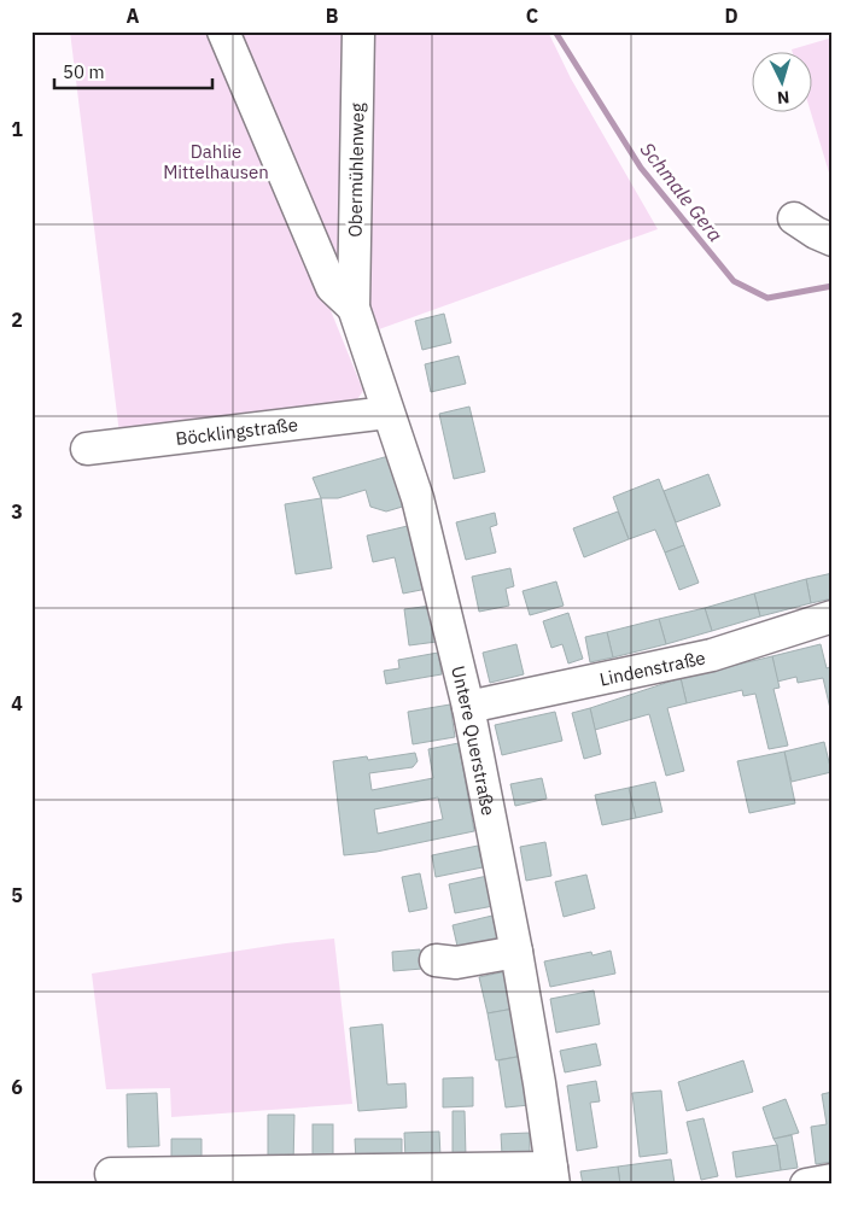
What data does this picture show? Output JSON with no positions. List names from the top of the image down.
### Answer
{
  "streets": {
    "street": [
      "Obermühlenweg",
      "Böcklingstraße",
      "Lindenstraße",
      "Untere Querstraße"
    ]
  },
  "crossings": [
    ["Obermühlenweg", "Untere Querstraße"],
    ["Böcklingstraße", "Untere Querstraße"],
    ["Lindenstraße", "Untere Querstraße"]
  ],
  "water": ["Schmale Gera"],
  "parks": ["Dahlie Mittelhausen"],
  "scale_bar": "50 m",
  "north": "bottom",
  "grid": {
    "columns": [
      "A",
      "B",
      "C",
      "D"
    ],
    "rows": [
      "1",
      "2",
      "3",
      "4",
      "5",
      "6"
    ]
  }
}
